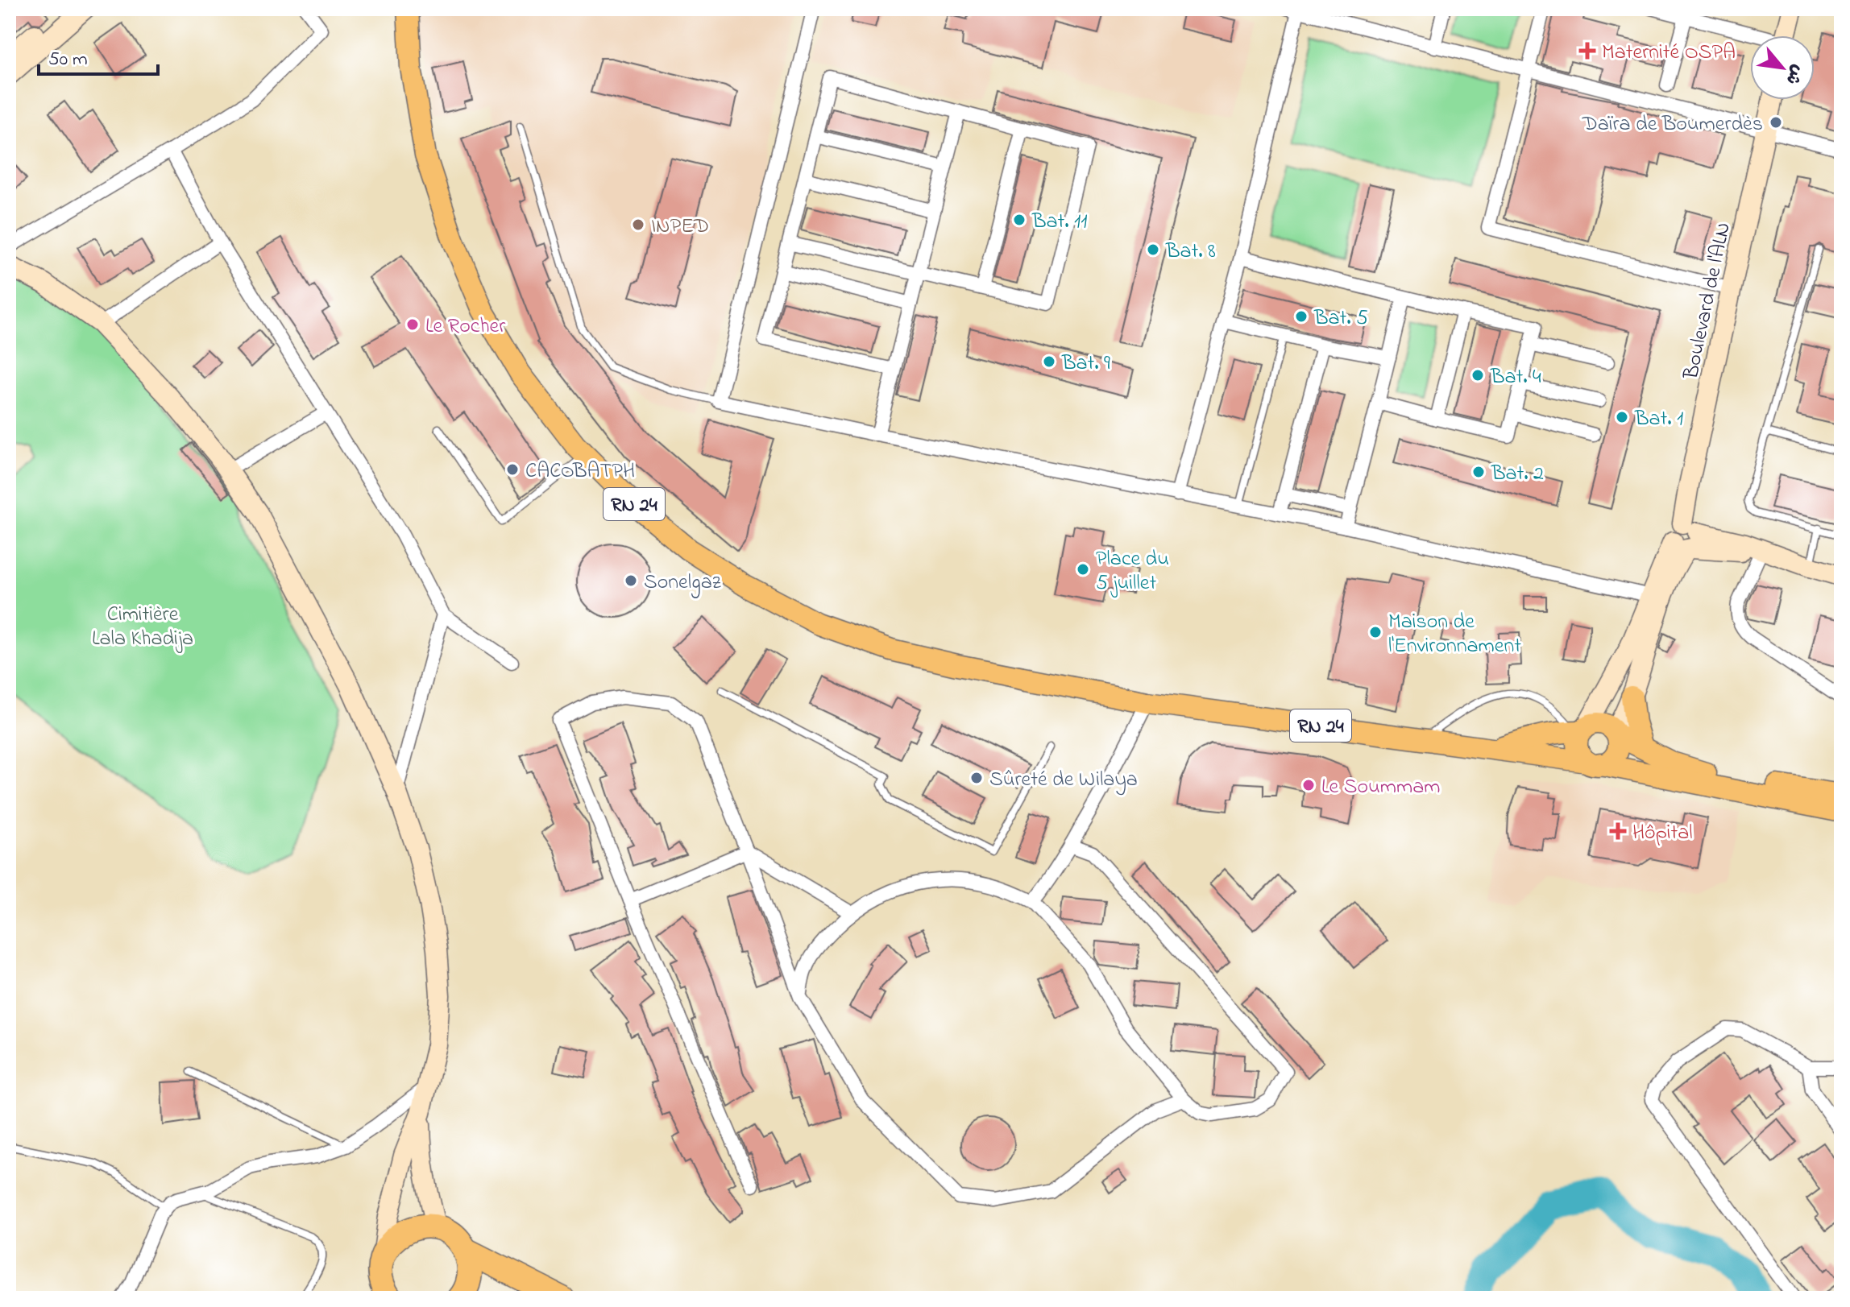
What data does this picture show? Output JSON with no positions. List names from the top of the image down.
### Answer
{
  "streets": {
    "main road": ["RN 24"],
    "street": ["Boulevard de l'ALN"]
  },
  "parks": ["Cimitière Lala Khadija"],
  "places": {
    "health": ["Maternité OSPA", "Hôpital"],
    "other": [
      "Daïra de Boumerdès",
      "Bat. 11",
      "INPED",
      "Bat. 8",
      "Bat. 5",
      "Le Rocher",
      "Bat. 9",
      "Bat. 4",
      "Bat. 1",
      "CACOBATPH",
      "Bat. 2",
      "Place du 5 juillet",
      "Sonelgaz",
      "Maison de l'Environnament",
      "Sûreté de Wilaya",
      "Le Soummam"
    ]
  },
  "scale_bar": "50 m",
  "north": "bottom right"
}
